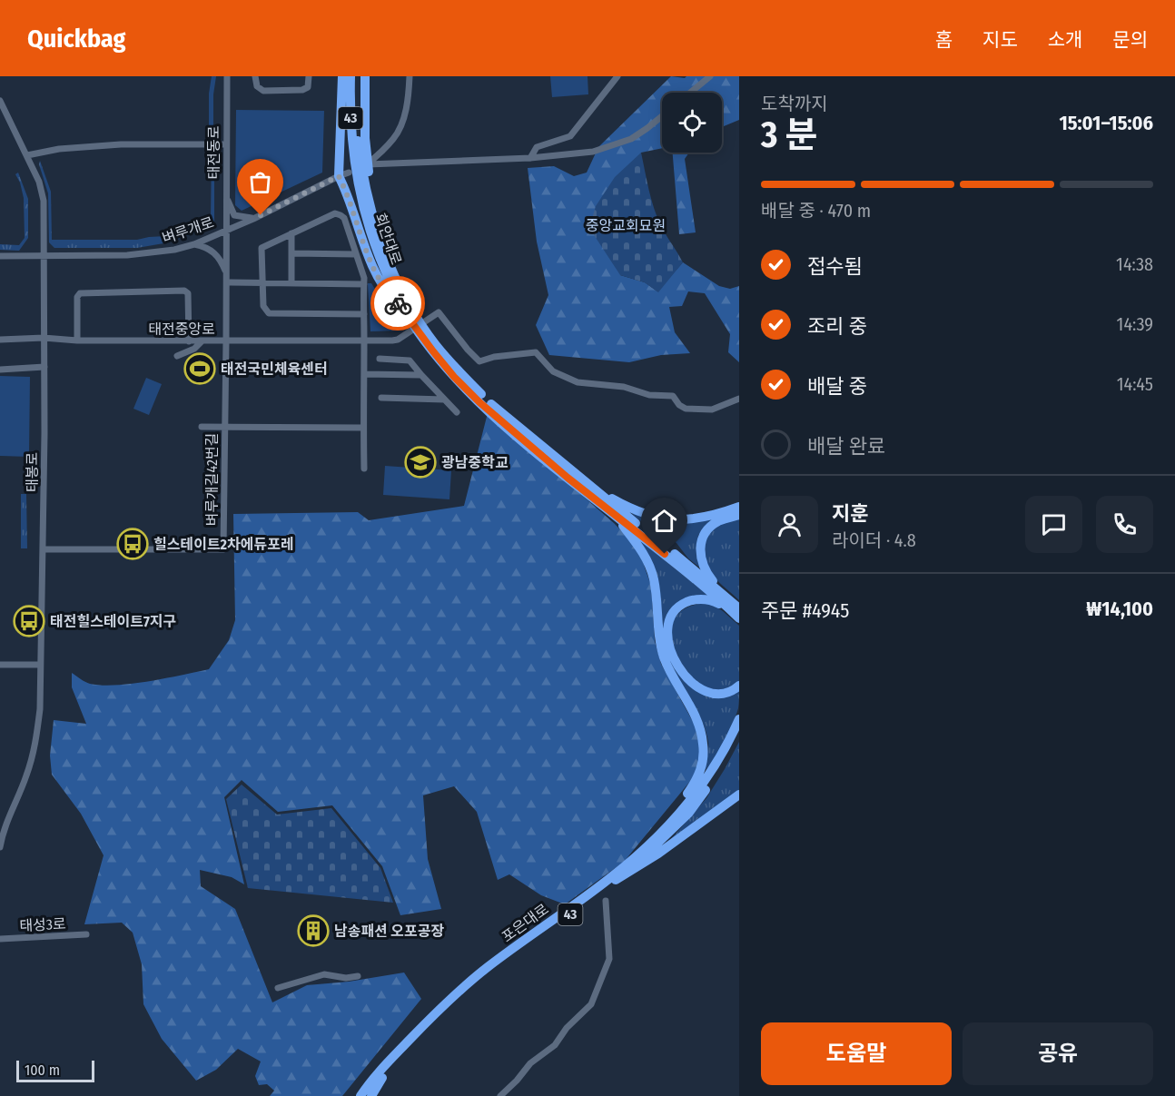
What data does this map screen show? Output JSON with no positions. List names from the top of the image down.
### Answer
{
  "streets": {
    "highway": ["43", "회안대로", "포은대로"],
    "street": [
      "태전동로",
      "벼루개로",
      "태전중앙로",
      "태봉로",
      "벼루개길42번길",
      "태성3로"
    ]
  },
  "crossings": [
    ["태전동로", "벼루개로"],
    ["태전동로", "벼루개길42번길"],
    ["벼루개로", "회안대로"],
    ["벼루개로", "태봉로"],
    ["벼루개로", "벼루개길42번길"],
    ["태전중앙로", "태봉로"],
    ["태전중앙로", "벼루개길42번길"],
    ["태봉로", "벼루개길42번길"]
  ],
  "parks": ["중앙교회묘원"],
  "places": {
    "sports": ["태전국민체육센터"],
    "school or university": ["광남중학교"],
    "bus stop": ["힐스테이트2차에듀포레", "태전힐스테이트7지구"],
    "building": ["남송패션 오포공장"]
  },
  "scale_bar": "100 m",
  "page": {
    "header": "Quickbag",
    "nav": [
      "홈",
      "지도",
      "소개",
      "문의"
    ],
    "heading": ["3 분", "도착까지", "15:01–15:06"],
    "panel": [
      "지훈",
      "라이더 · 4.8",
      "주문 #4945",
      "₩14,100"
    ],
    "bar": "배달 중 · 470 m",
    "list": [
      ["접수됨", "14:38"],
      ["조리 중", "14:39"],
      ["배달 중", "14:45"],
      "배달 완료"
    ],
    "buttons": ["도움말", "공유"],
    "scale": "100 m"
  }
}
